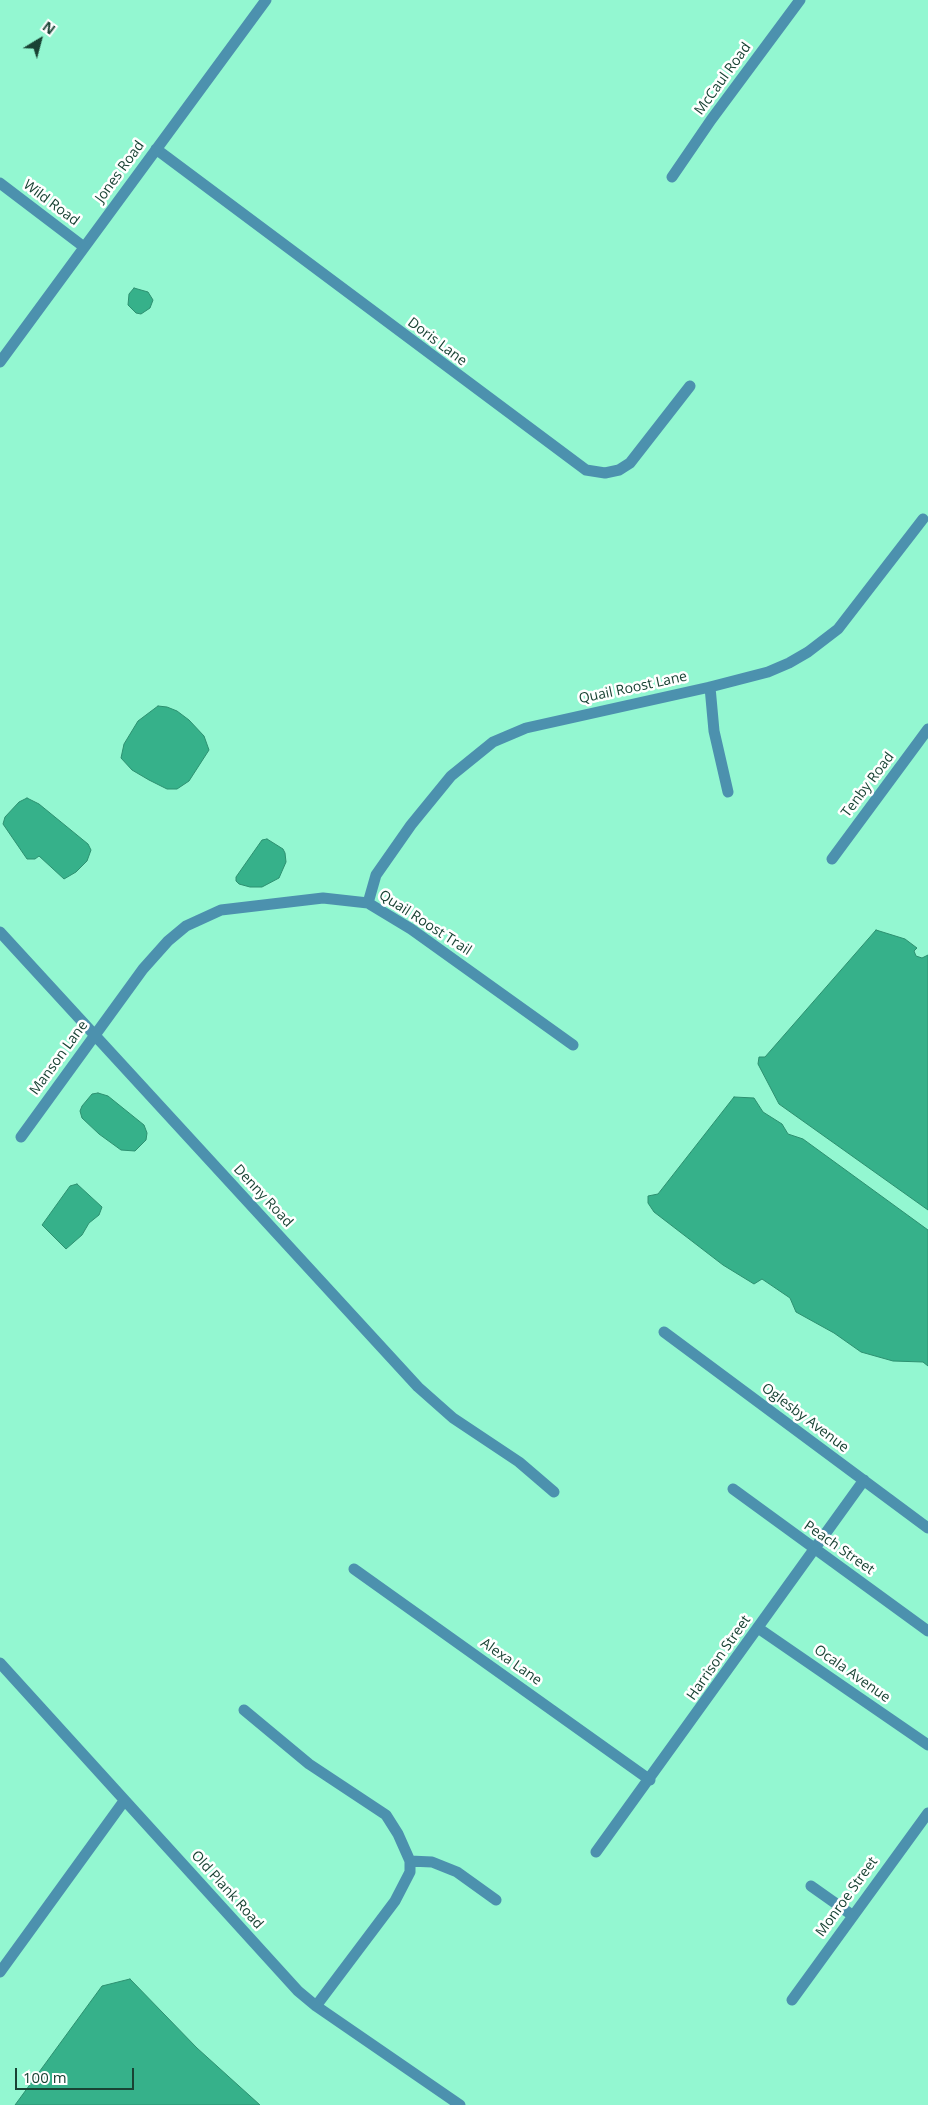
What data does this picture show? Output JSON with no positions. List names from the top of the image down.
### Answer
{
  "streets": {
    "street": [
      "McCaul Road",
      "Jones Road",
      "Wild Road",
      "Doris Lane",
      "Quail Roost Lane",
      "Tenby Road",
      "Quail Roost Trail",
      "Manson Lane",
      "Denny Road",
      "Oglesby Avenue",
      "Peach Street",
      "Harrison Street",
      "Alexa Lane",
      "Ocala Avenue",
      "Old Plank Road",
      "Monroe Street"
    ]
  },
  "crossings": [
    ["Jones Road", "Wild Road"],
    ["Jones Road", "Doris Lane"],
    ["Quail Roost Lane", "Quail Roost Trail"],
    ["Quail Roost Trail", "Manson Lane"],
    ["Manson Lane", "Denny Road"],
    ["Oglesby Avenue", "Harrison Street"],
    ["Peach Street", "Harrison Street"],
    ["Harrison Street", "Alexa Lane"],
    ["Harrison Street", "Ocala Avenue"]
  ],
  "scale_bar": "100 m",
  "north": "top right"
}
